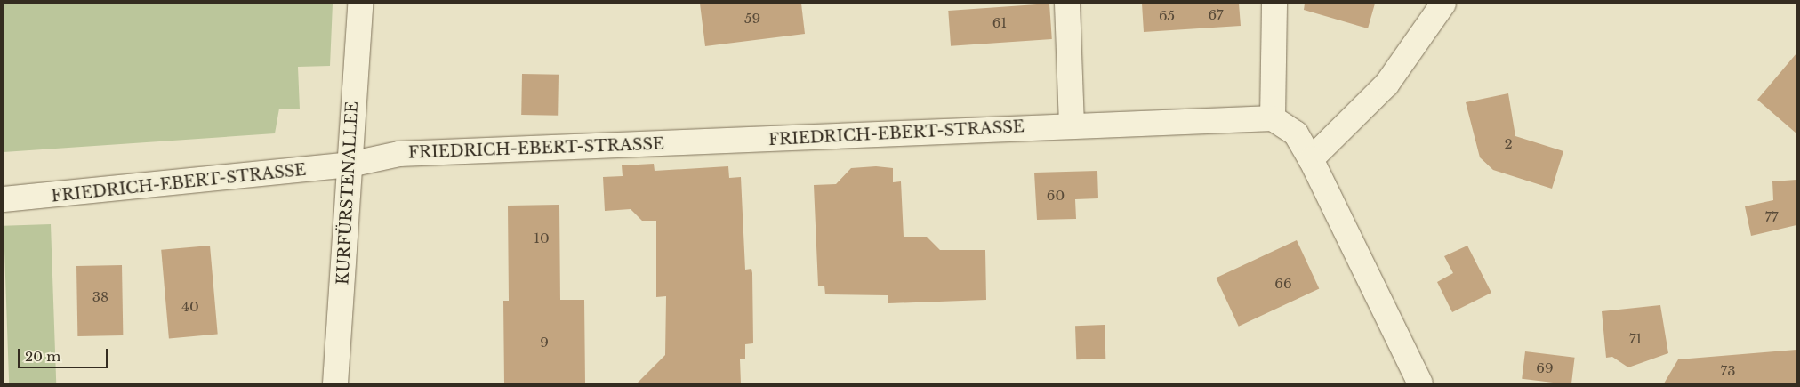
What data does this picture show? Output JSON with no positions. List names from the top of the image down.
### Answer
{
  "streets": {
    "street": ["FRIEDRICH-EBERT-STRASSE", "KURFÜRSTENALLEE"]
  },
  "crossings": [
    ["FRIEDRICH-EBERT-STRASSE", "KURFÜRSTENALLEE"]
  ],
  "house_numbers": [
    "67",
    "65",
    "59",
    "61",
    "2",
    "60",
    "77",
    "10",
    "66",
    "38",
    "40",
    "71",
    "9",
    "69",
    "73"
  ],
  "scale_bar": "20 m"
}
